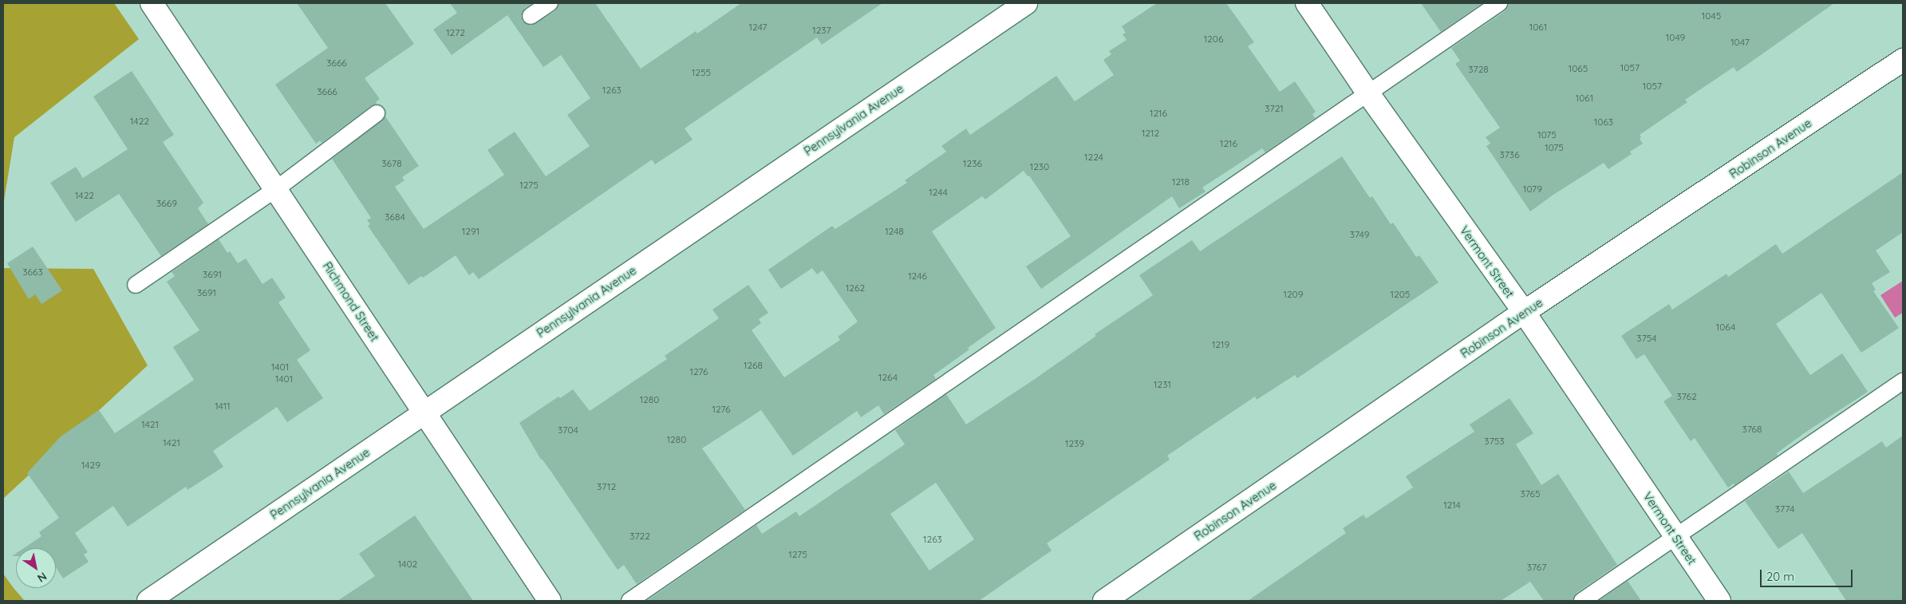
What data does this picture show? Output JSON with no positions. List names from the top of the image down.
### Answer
{
  "streets": {
    "street": [
      "Pennsylvania Avenue",
      "Robinson Avenue",
      "Vermont Street",
      "Richmond Street"
    ]
  },
  "crossings": [
    ["Pennsylvania Avenue", "Richmond Street"],
    ["Robinson Avenue", "Vermont Street"]
  ],
  "house_numbers": [
    "1045",
    "1247",
    "1061",
    "1237",
    "1272",
    "1049",
    "1206",
    "1047",
    "3666",
    "1057",
    "1065",
    "3728",
    "1255",
    "1057",
    "1263",
    "3666",
    "1061",
    "3721",
    "1216",
    "1422",
    "1063",
    "1212",
    "1075",
    "1216",
    "1075",
    "3736",
    "1224",
    "3678",
    "1236",
    "1230",
    "1218",
    "1275",
    "1079",
    "1244",
    "1422",
    "3669",
    "3684",
    "1291",
    "1248",
    "3749",
    "3663",
    "3691",
    "1246",
    "1262",
    "3691",
    "1209",
    "1205",
    "1064",
    "3754",
    "1219",
    "1268",
    "1401",
    "1276",
    "1264",
    "1401",
    "1231",
    "3762",
    "1280",
    "1411",
    "1276",
    "1421",
    "3768",
    "3704",
    "1280",
    "3753",
    "1421",
    "1239",
    "1429",
    "3712",
    "3765",
    "1214",
    "3774",
    "3722",
    "1263",
    "1275",
    "1402",
    "3767"
  ],
  "scale_bar": "20 m",
  "north": "bottom right"
}
